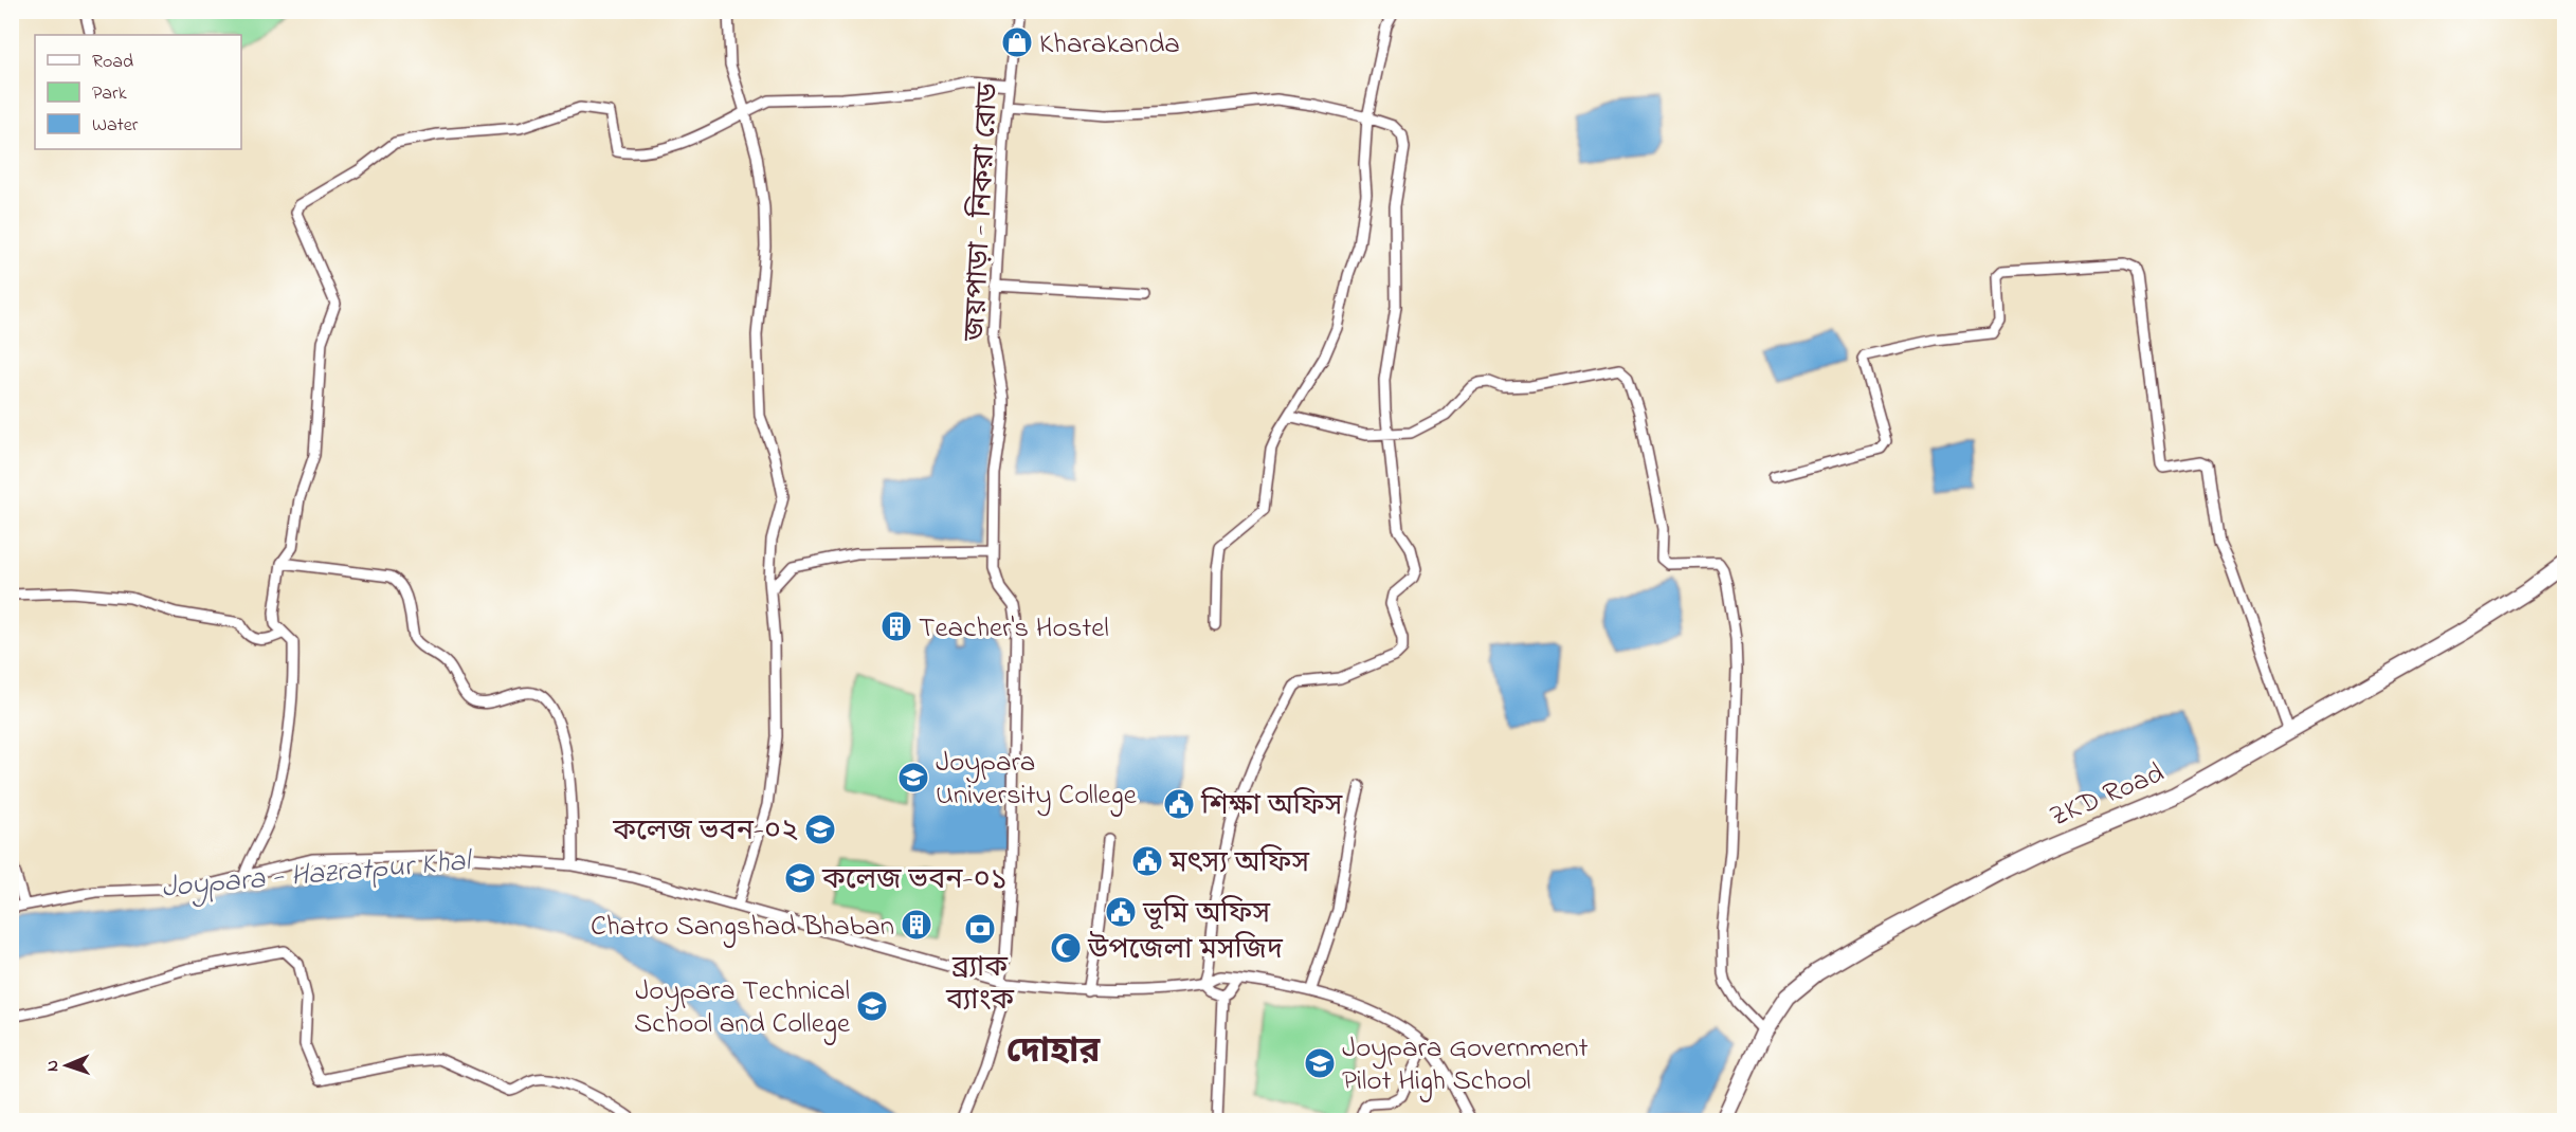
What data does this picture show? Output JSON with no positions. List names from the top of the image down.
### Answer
{
  "streets": {
    "main road": ["ZKD Road"],
    "street": ["জয়পাড়া - নিকরা রোড"]
  },
  "districts": ["দোহার"],
  "water": ["Joypara - Hazratpur Khal"],
  "places": {
    "shop": ["Kharakanda"],
    "building": ["Teacher's Hostel", "Chatro Sangshad Bhaban"],
    "school or university": [
      "Joypara University College",
      "কলেজ ভবন-০২",
      "কলেজ ভবন-০১",
      "Joypara Technical School and College",
      "Joypara Government Pilot High School"
    ],
    "public building": ["শিক্ষা অফিস", "মৎস্য অফিস", "ভূমি অফিস"],
    "bank": ["ব্র্যাক ব্যাংক"],
    "mosque": ["উপজেলা মসজিদ"]
  },
  "legend": ["Road", "Park", "Water"],
  "north": "left"
}
